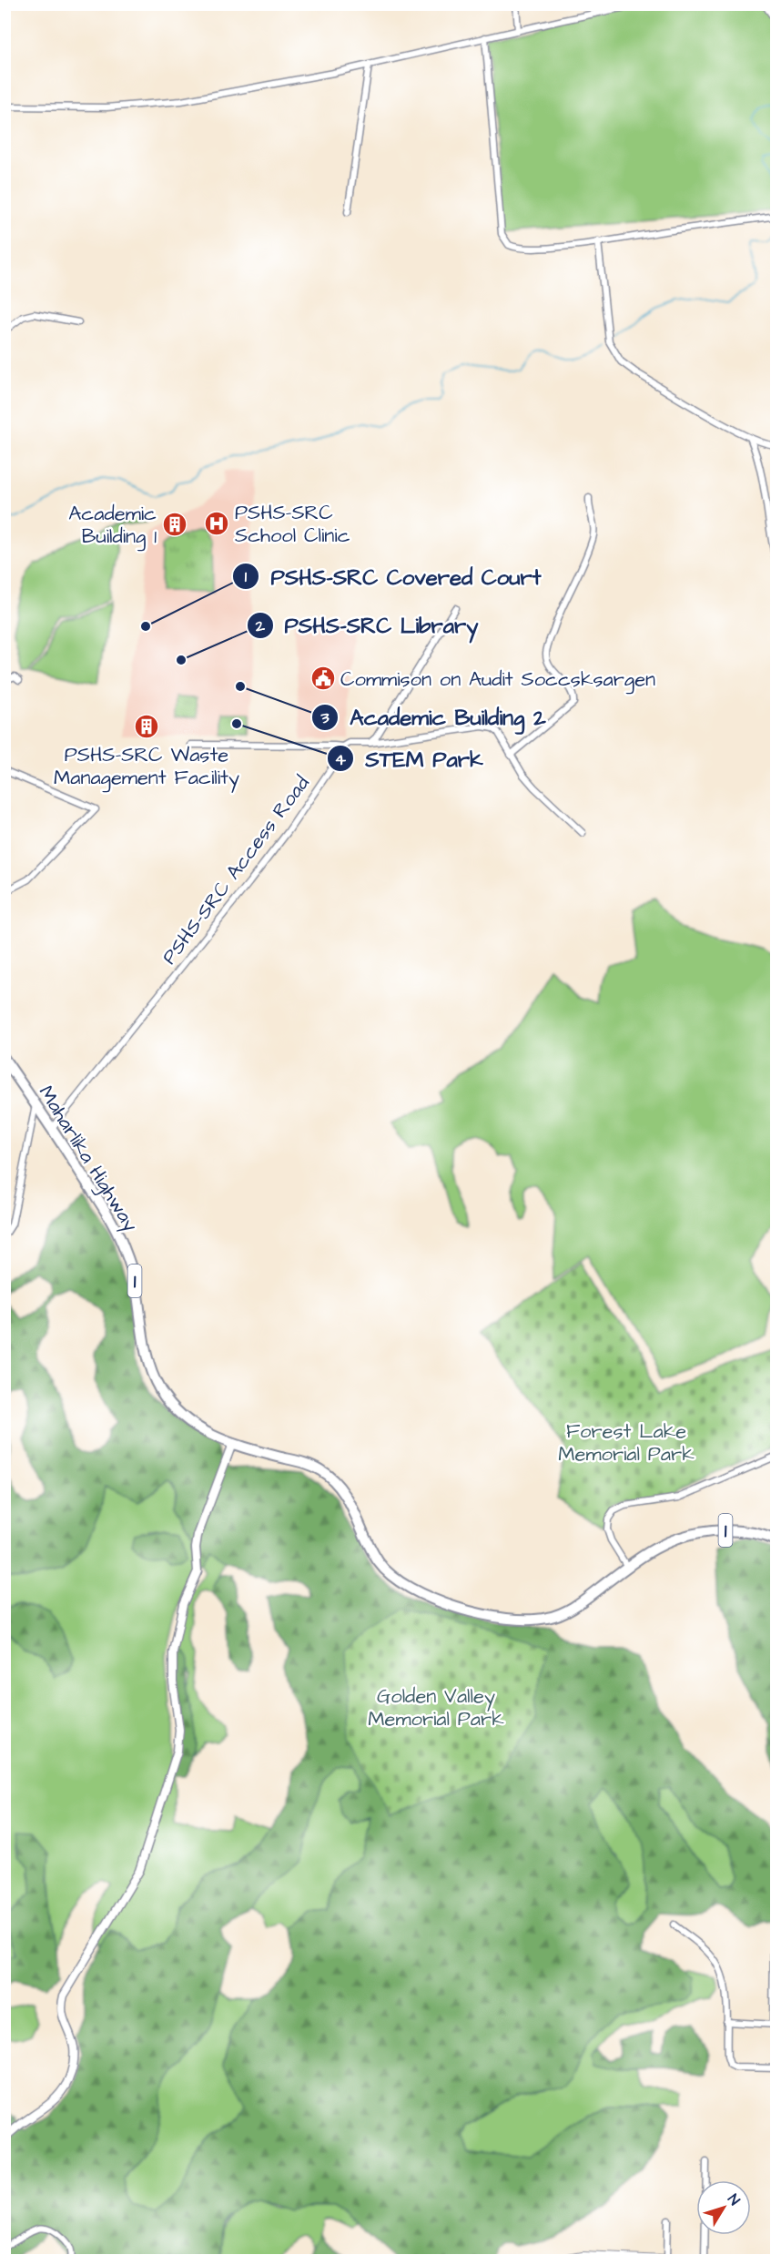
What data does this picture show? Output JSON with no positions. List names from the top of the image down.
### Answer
{
  "streets": {
    "highway": ["Maharlika Highway", "1"],
    "street": ["PSHS-SRC Access Road"]
  },
  "crossings": [
    ["PSHS-SRC Access Road", "Maharlika Highway"],
    ["Maharlika Highway", "1"]
  ],
  "parks": ["Forest Lake Memorial Park", "Golden Valley Memorial Park"],
  "places": {
    "hospital": ["PSHS-SRC School Clinic"],
    "building": ["Academic Building 1", "PSHS-SRC Waste Management Facility"],
    "other": [
      "PSHS-SRC Covered Court",
      "PSHS-SRC Library",
      "Academic Building 2",
      "STEM Park"
    ],
    "public building": ["Commison on Audit Soccsksargen"]
  },
  "north": "top right"
}
